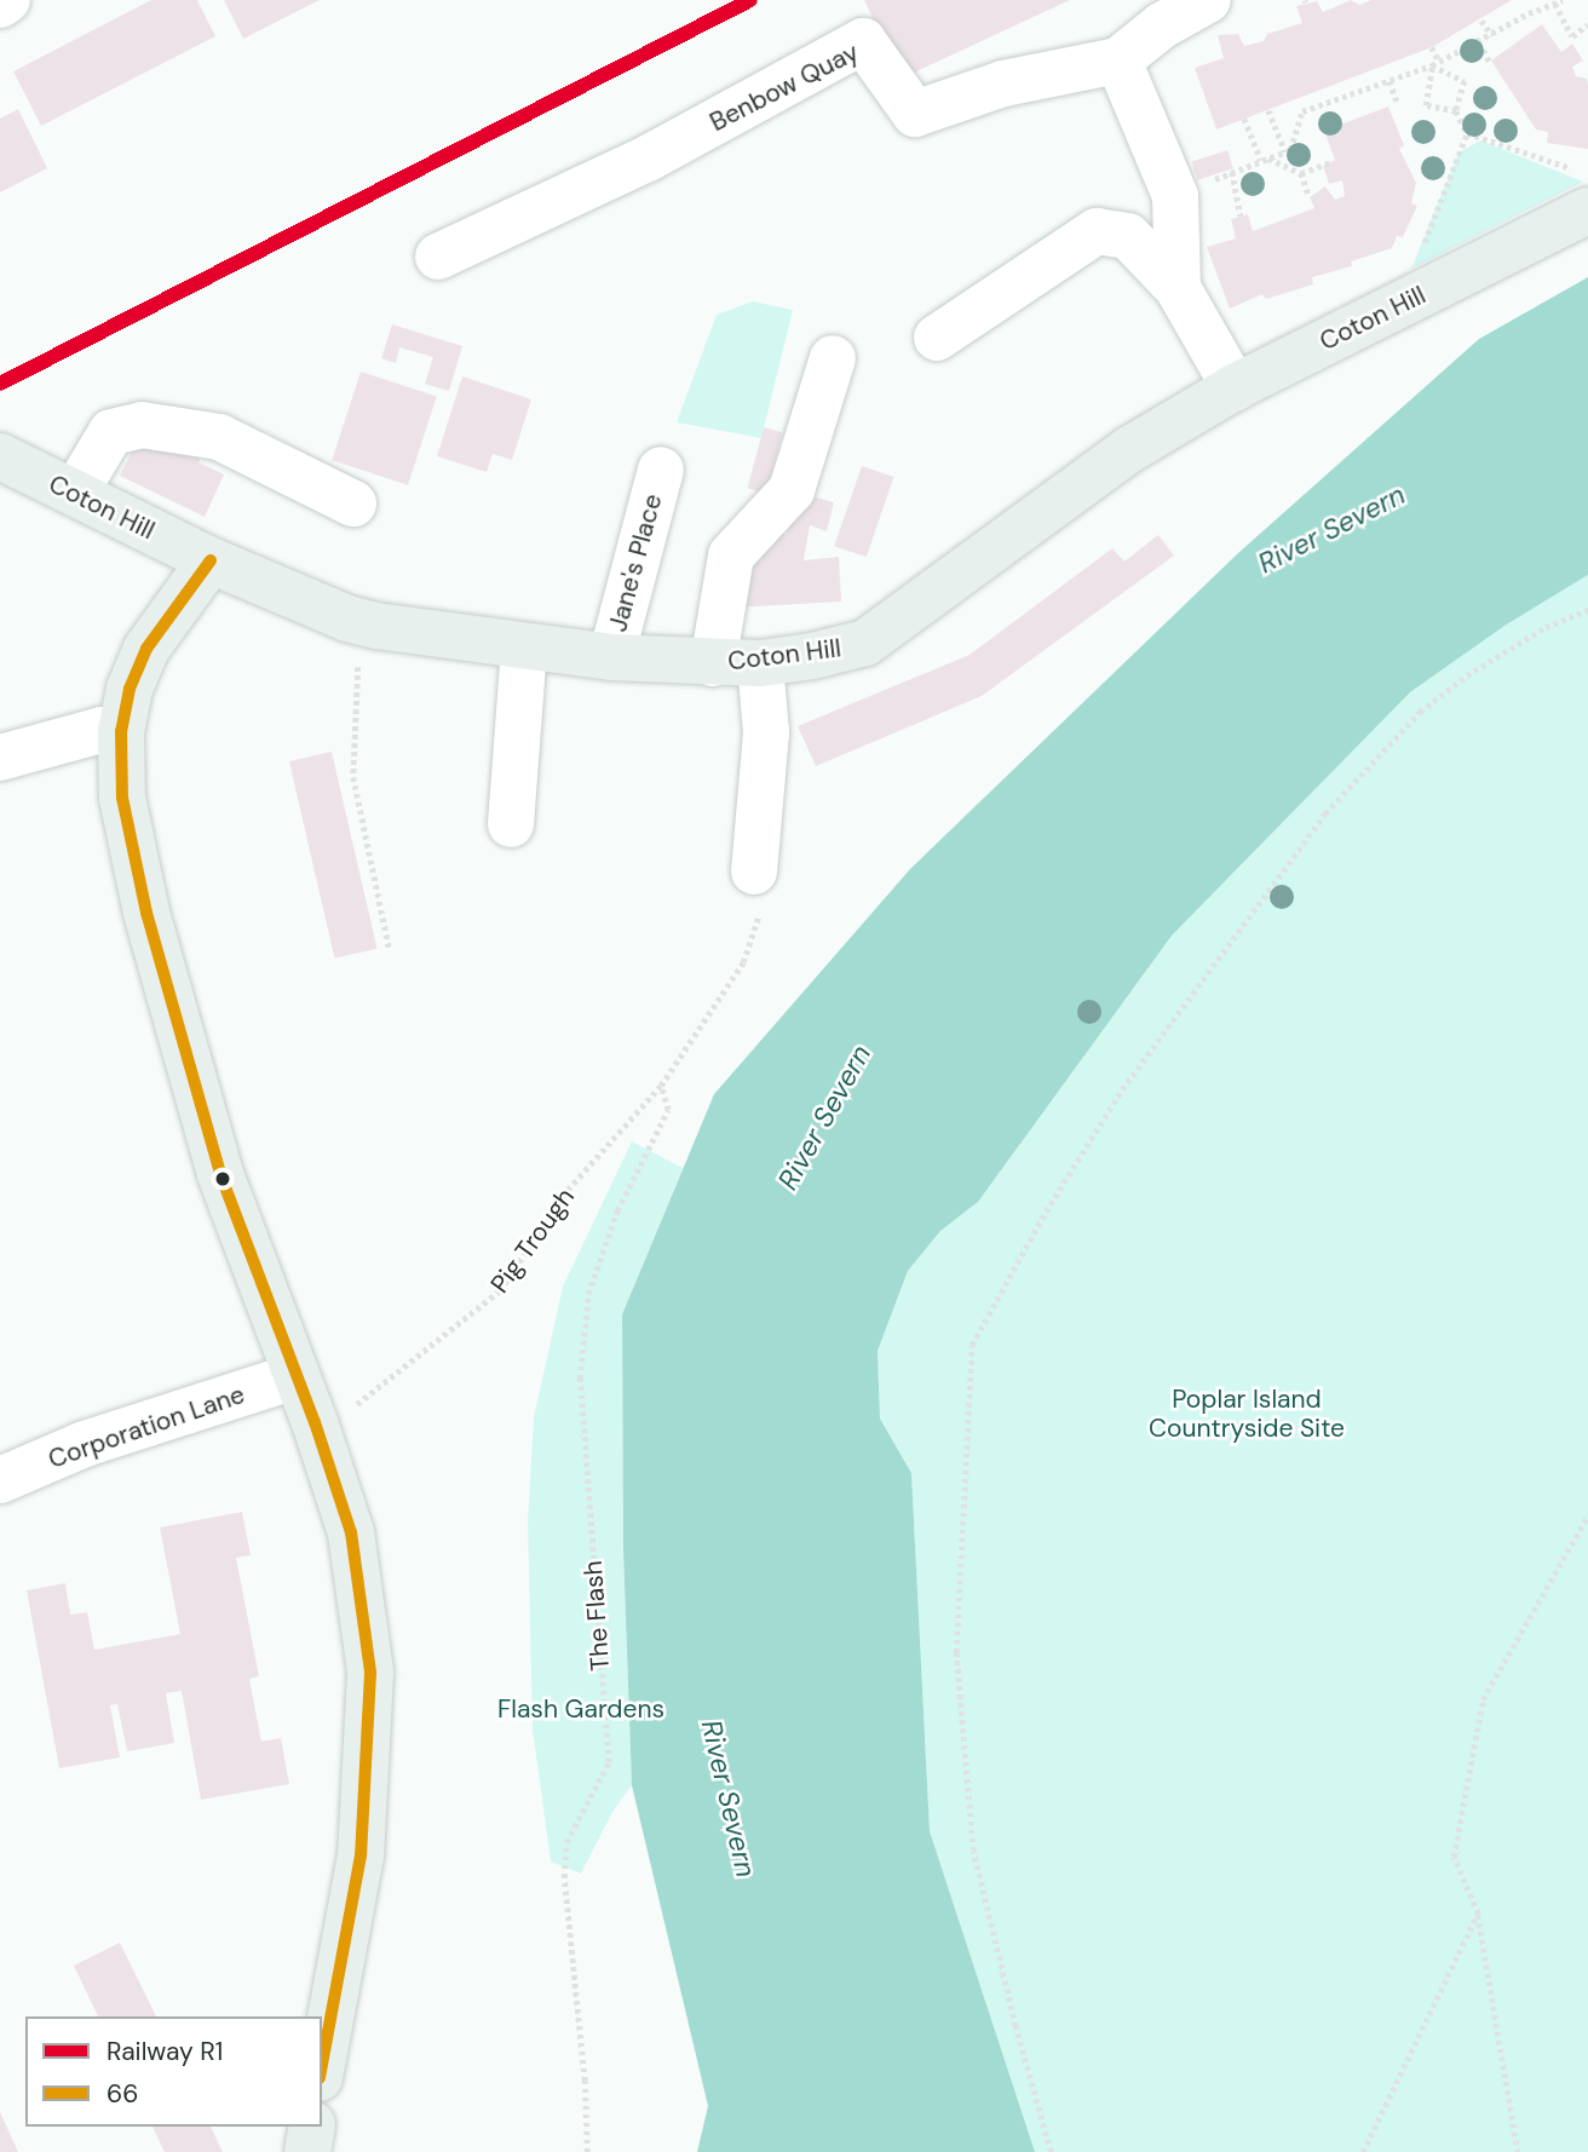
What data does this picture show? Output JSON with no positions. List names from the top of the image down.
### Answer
{
  "streets": {
    "main road": ["Coton Hill"],
    "street": ["Benbow Quay", "Jane's Place", "Corporation Lane"],
    "path": ["Pig Trough", "The Flash"]
  },
  "crossings": [
    ["Coton Hill", "Jane's Place"],
    ["Pig Trough", "The Flash"]
  ],
  "water": ["River Severn"],
  "parks": ["Poplar Island Countryside Site", "Flash Gardens"],
  "lines": ["rail line R1", "transit line 66"],
  "legend": ["Railway R1", "66"]
}
